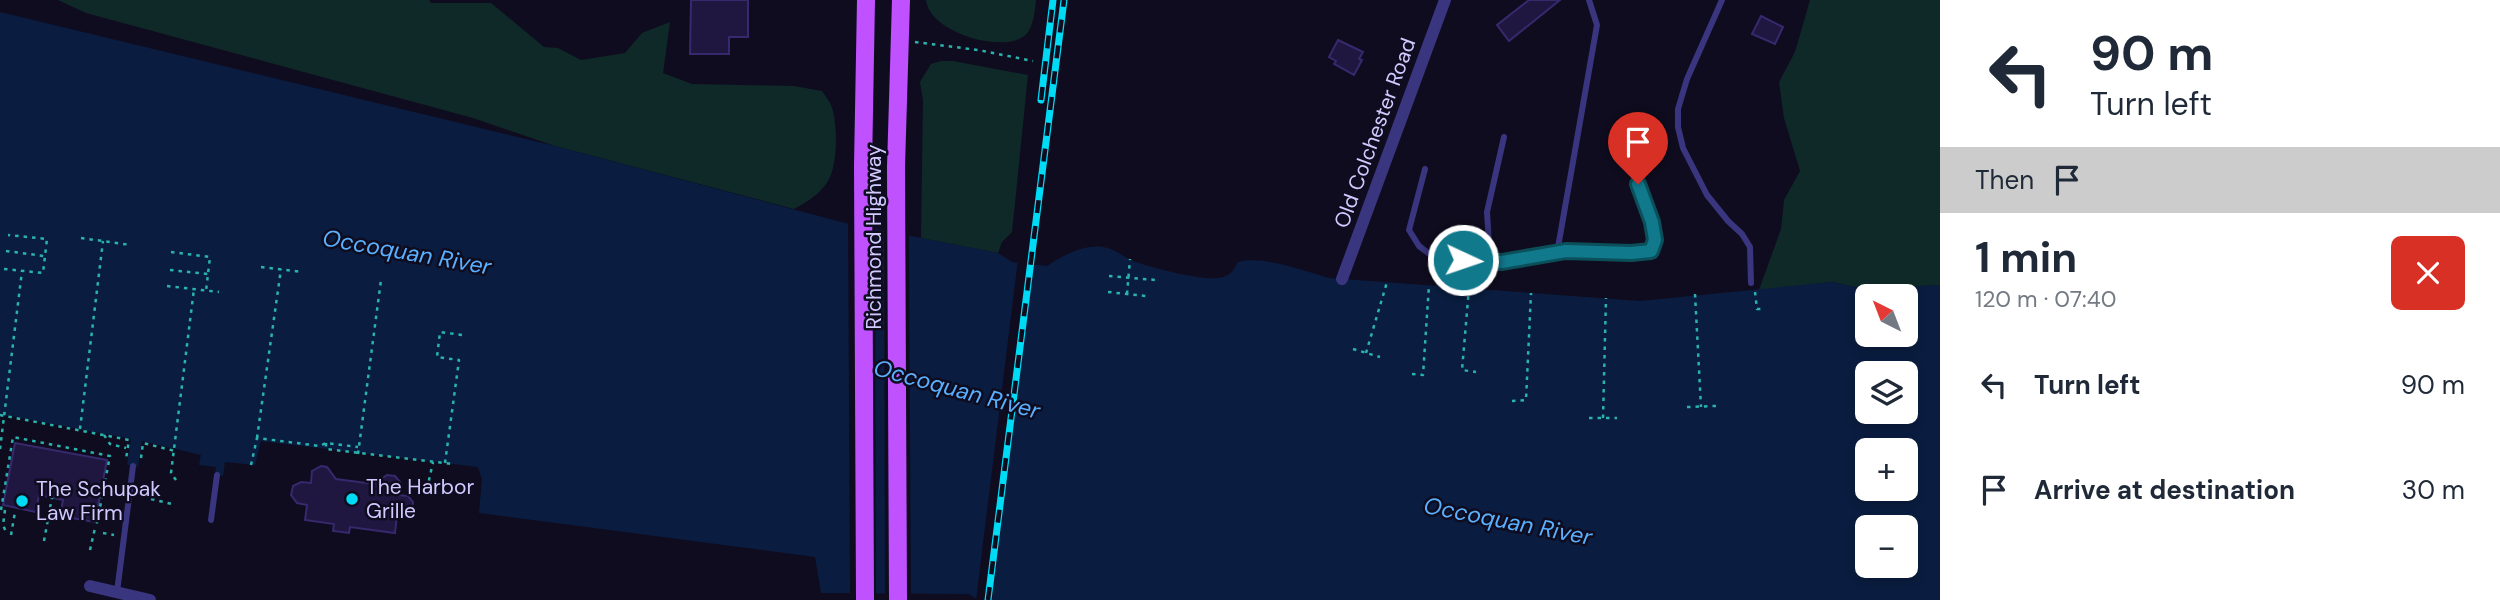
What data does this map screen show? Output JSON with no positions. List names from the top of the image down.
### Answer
{
  "streets": {
    "main road": ["Richmond Highway"],
    "street": ["Old Colchester Road"]
  },
  "water": ["Occoquan River"],
  "places": ["The Harbor Grille", "The Schupak Law Firm"],
  "north": "top left",
  "page": {
    "turn": ["90 m", "Turn left"],
    "then": "Then",
    "heading": ["1 min", "120 m · 07:40"],
    "map_buttons": ["+", "−"],
    "list": [
      {
        "name": "Turn left",
        "value": "90 m"
      },
      {
        "name": "Arrive at destination",
        "value": "30 m"
      }
    ]
  }
}
